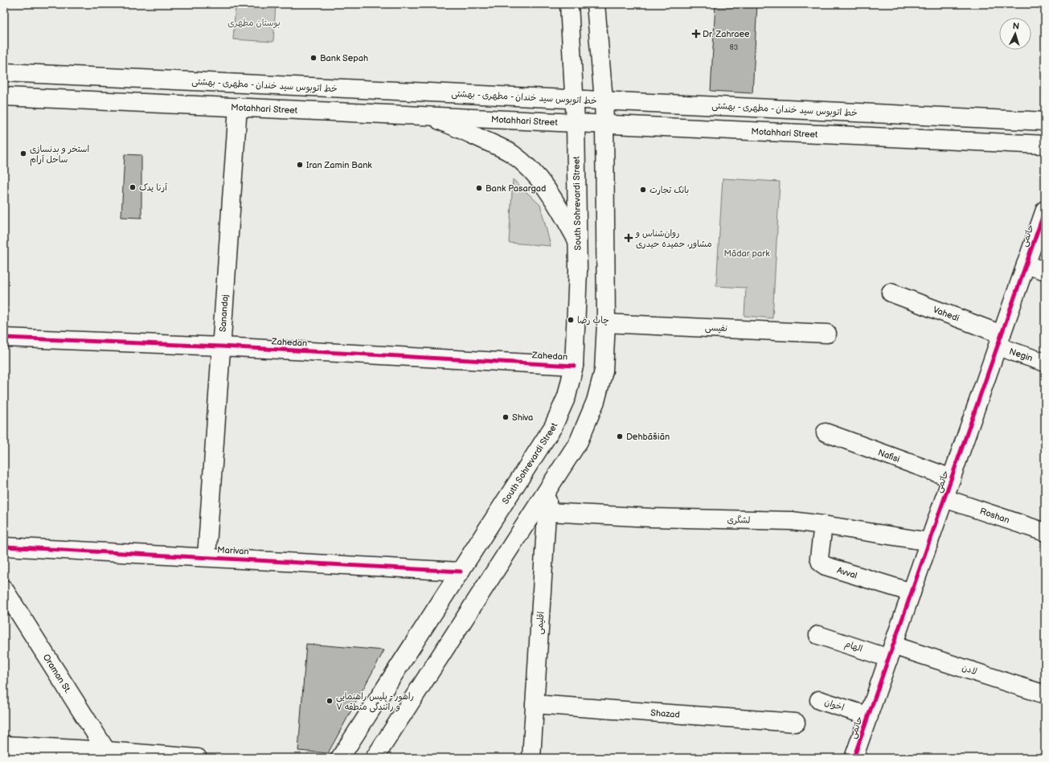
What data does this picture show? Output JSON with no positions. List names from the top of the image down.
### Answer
{
  "streets": {
    "street": [
      "خط اتوبوس سید خندان - مطهری - بهشتی",
      "Motahhari Street",
      "South Sohrevardi Street",
      "حاتمی",
      "Sanandaj",
      "Vahedi",
      "نفیسی",
      "Zahedan",
      "Negin",
      "Nafisi",
      "Roshan",
      "لشگری",
      "Marivan",
      "Avval",
      "اقلیمی",
      "الهام",
      "لادن",
      "Oraman St.",
      "اخوان",
      "Shazad"
    ]
  },
  "crossings": [
    ["خط اتوبوس سید خندان - مطهری - بهشتی", "South Sohrevardi Street"],
    ["Motahhari Street", "South Sohrevardi Street"],
    ["Motahhari Street", "Sanandaj"],
    ["South Sohrevardi Street", "Zahedan"],
    ["South Sohrevardi Street", "Marivan"],
    ["حاتمی", "Vahedi"],
    ["حاتمی", "Negin"],
    ["حاتمی", "Nafisi"],
    ["حاتمی", "Roshan"],
    ["حاتمی", "لشگری"],
    ["حاتمی", "Avval"],
    ["حاتمی", "الهام"],
    ["حاتمی", "لادن"],
    ["حاتمی", "اخوان"],
    ["Sanandaj", "Zahedan"],
    ["Sanandaj", "Marivan"],
    ["Vahedi", "Negin"],
    ["لشگری", "Avval"],
    ["لشگری", "اقلیمی"],
    ["اقلیمی", "Shazad"],
    ["الهام", "لادن"]
  ],
  "parks": ["بوستان مطهری", "Mādar park"],
  "places": {
    "health": ["Dr. Zahraee", "روان‌شناس و مشاور، حمیده حیدری"],
    "other": [
      "Bank Sepah",
      "استخر و بدنسازی ساحل آرام",
      "Iran Zamin Bank",
      "آرنا یدک",
      "Bank Pasargad",
      "بانک تجارت",
      "چاپ رضا",
      "Shiva",
      "Dehbāšiān",
      "راهور - پلیس راهنمایی و رانندگی منطقه ۷"
    ]
  },
  "house_numbers": ["83"],
  "north": "top"
}
